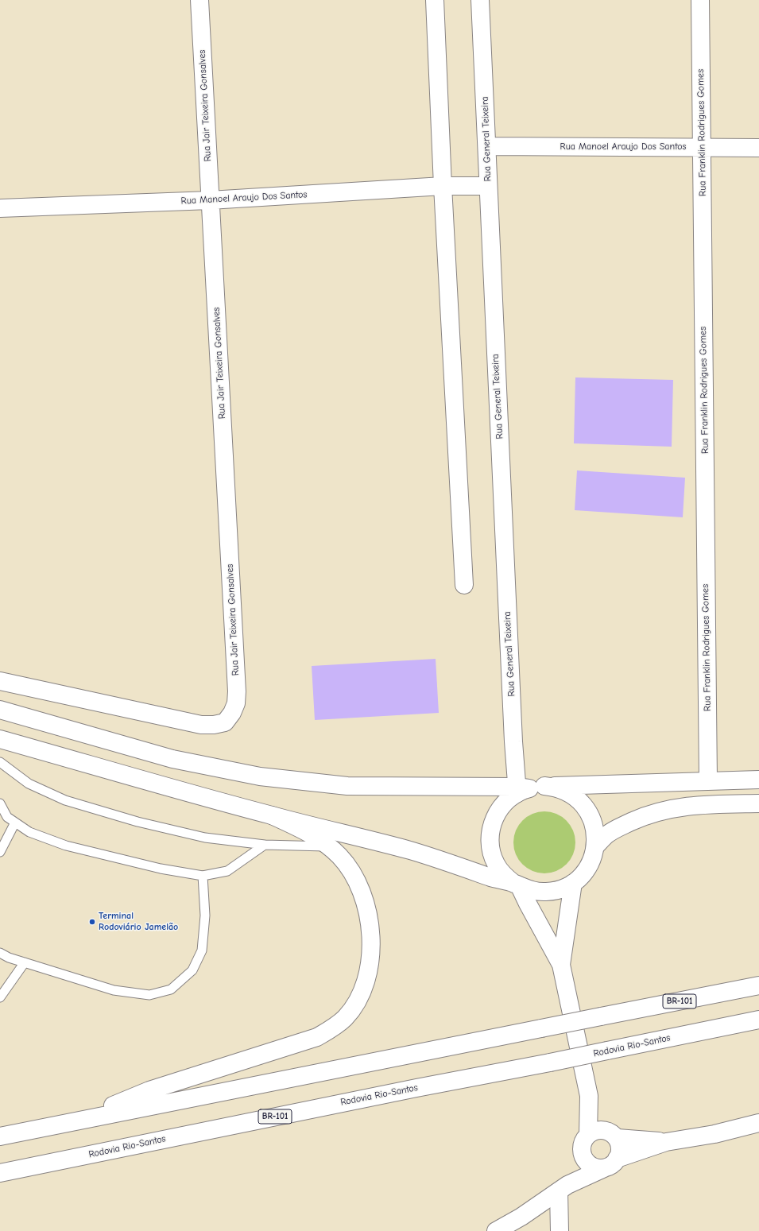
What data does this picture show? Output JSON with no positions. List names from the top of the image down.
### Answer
{
  "streets": {
    "main road": [
      "Rua Jair Teixeira Gonsalves",
      "Rua Franklin Rodrigues Gomes",
      "Rua General Teixeira",
      "Rua Manoel Araujo Dos Santos",
      "BR-101",
      "Rodovia Rio-Santos"
    ]
  },
  "crossings": [
    ["Rua Jair Teixeira Gonsalves", "Rua Manoel Araujo Dos Santos"],
    ["Rua Franklin Rodrigues Gomes", "Rua Manoel Araujo Dos Santos"],
    ["Rua General Teixeira", "Rua Manoel Araujo Dos Santos"]
  ],
  "places": ["Terminal Rodoviário Jamelão"]
}
